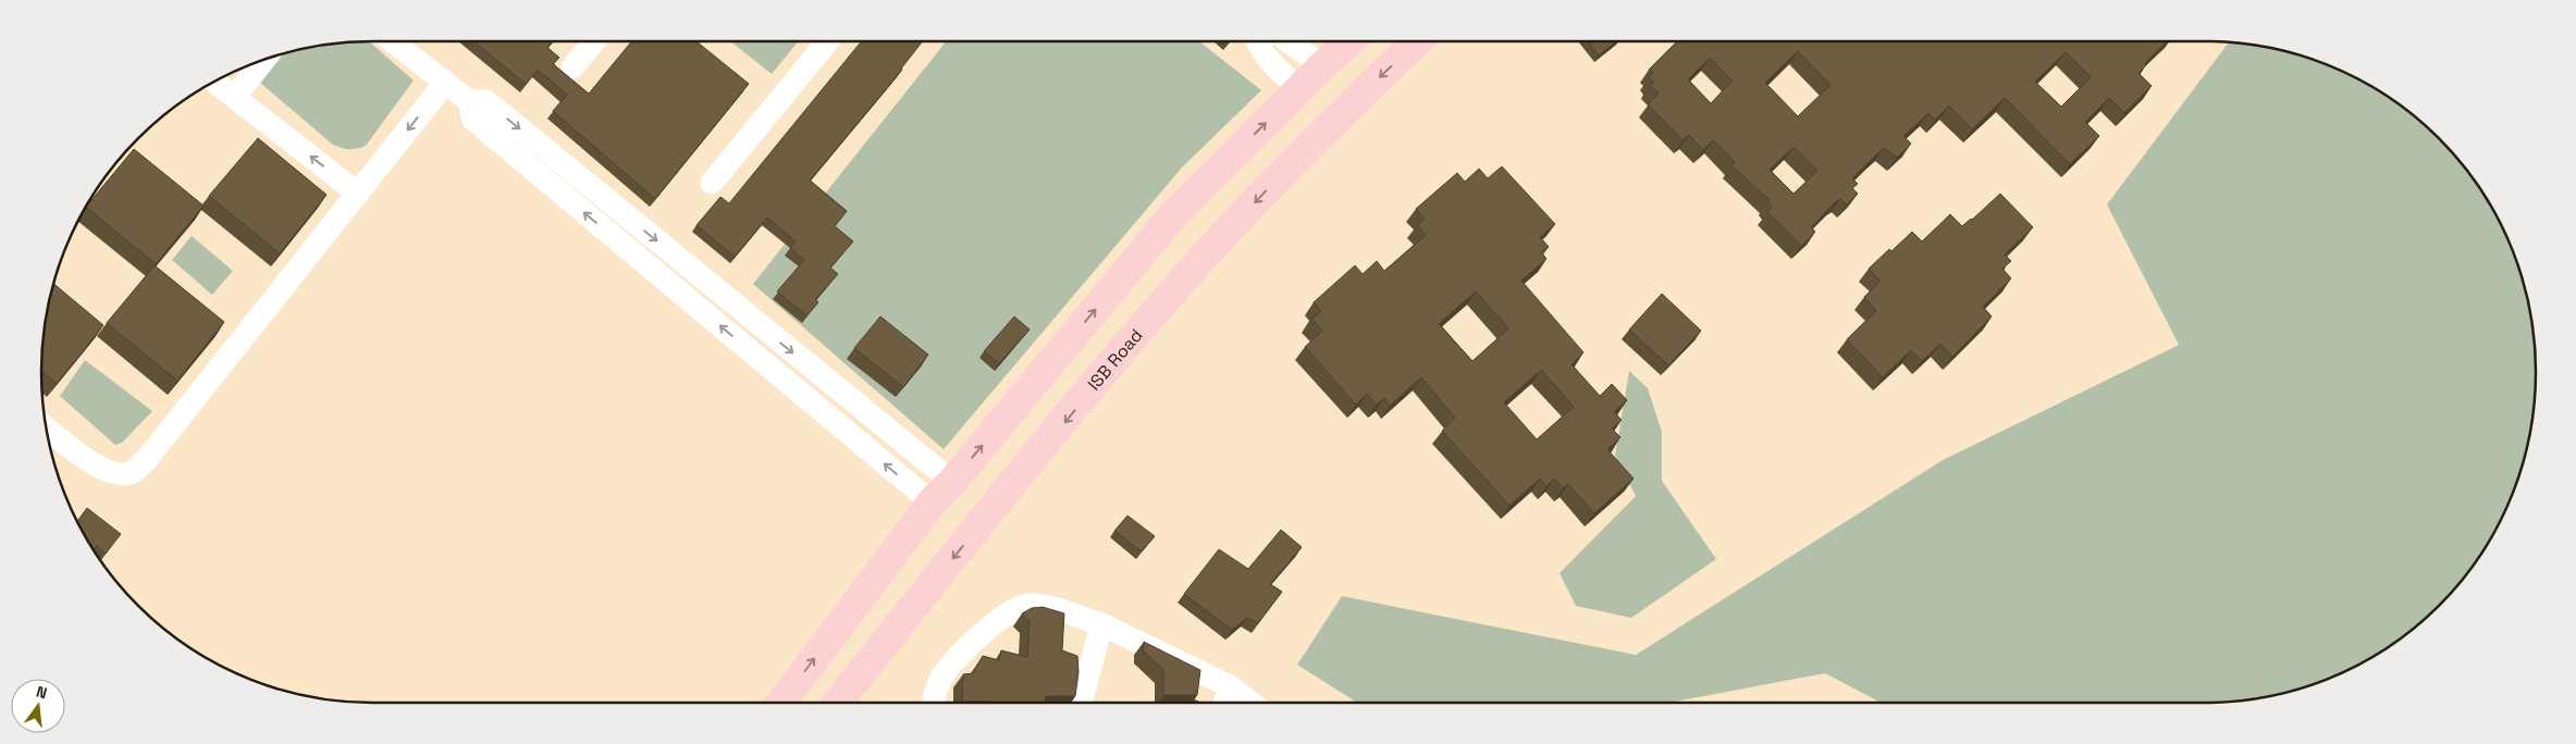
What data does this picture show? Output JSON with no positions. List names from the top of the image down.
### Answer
{
  "streets": {
    "main road": ["ISB Road"]
  },
  "north": "top"
}
